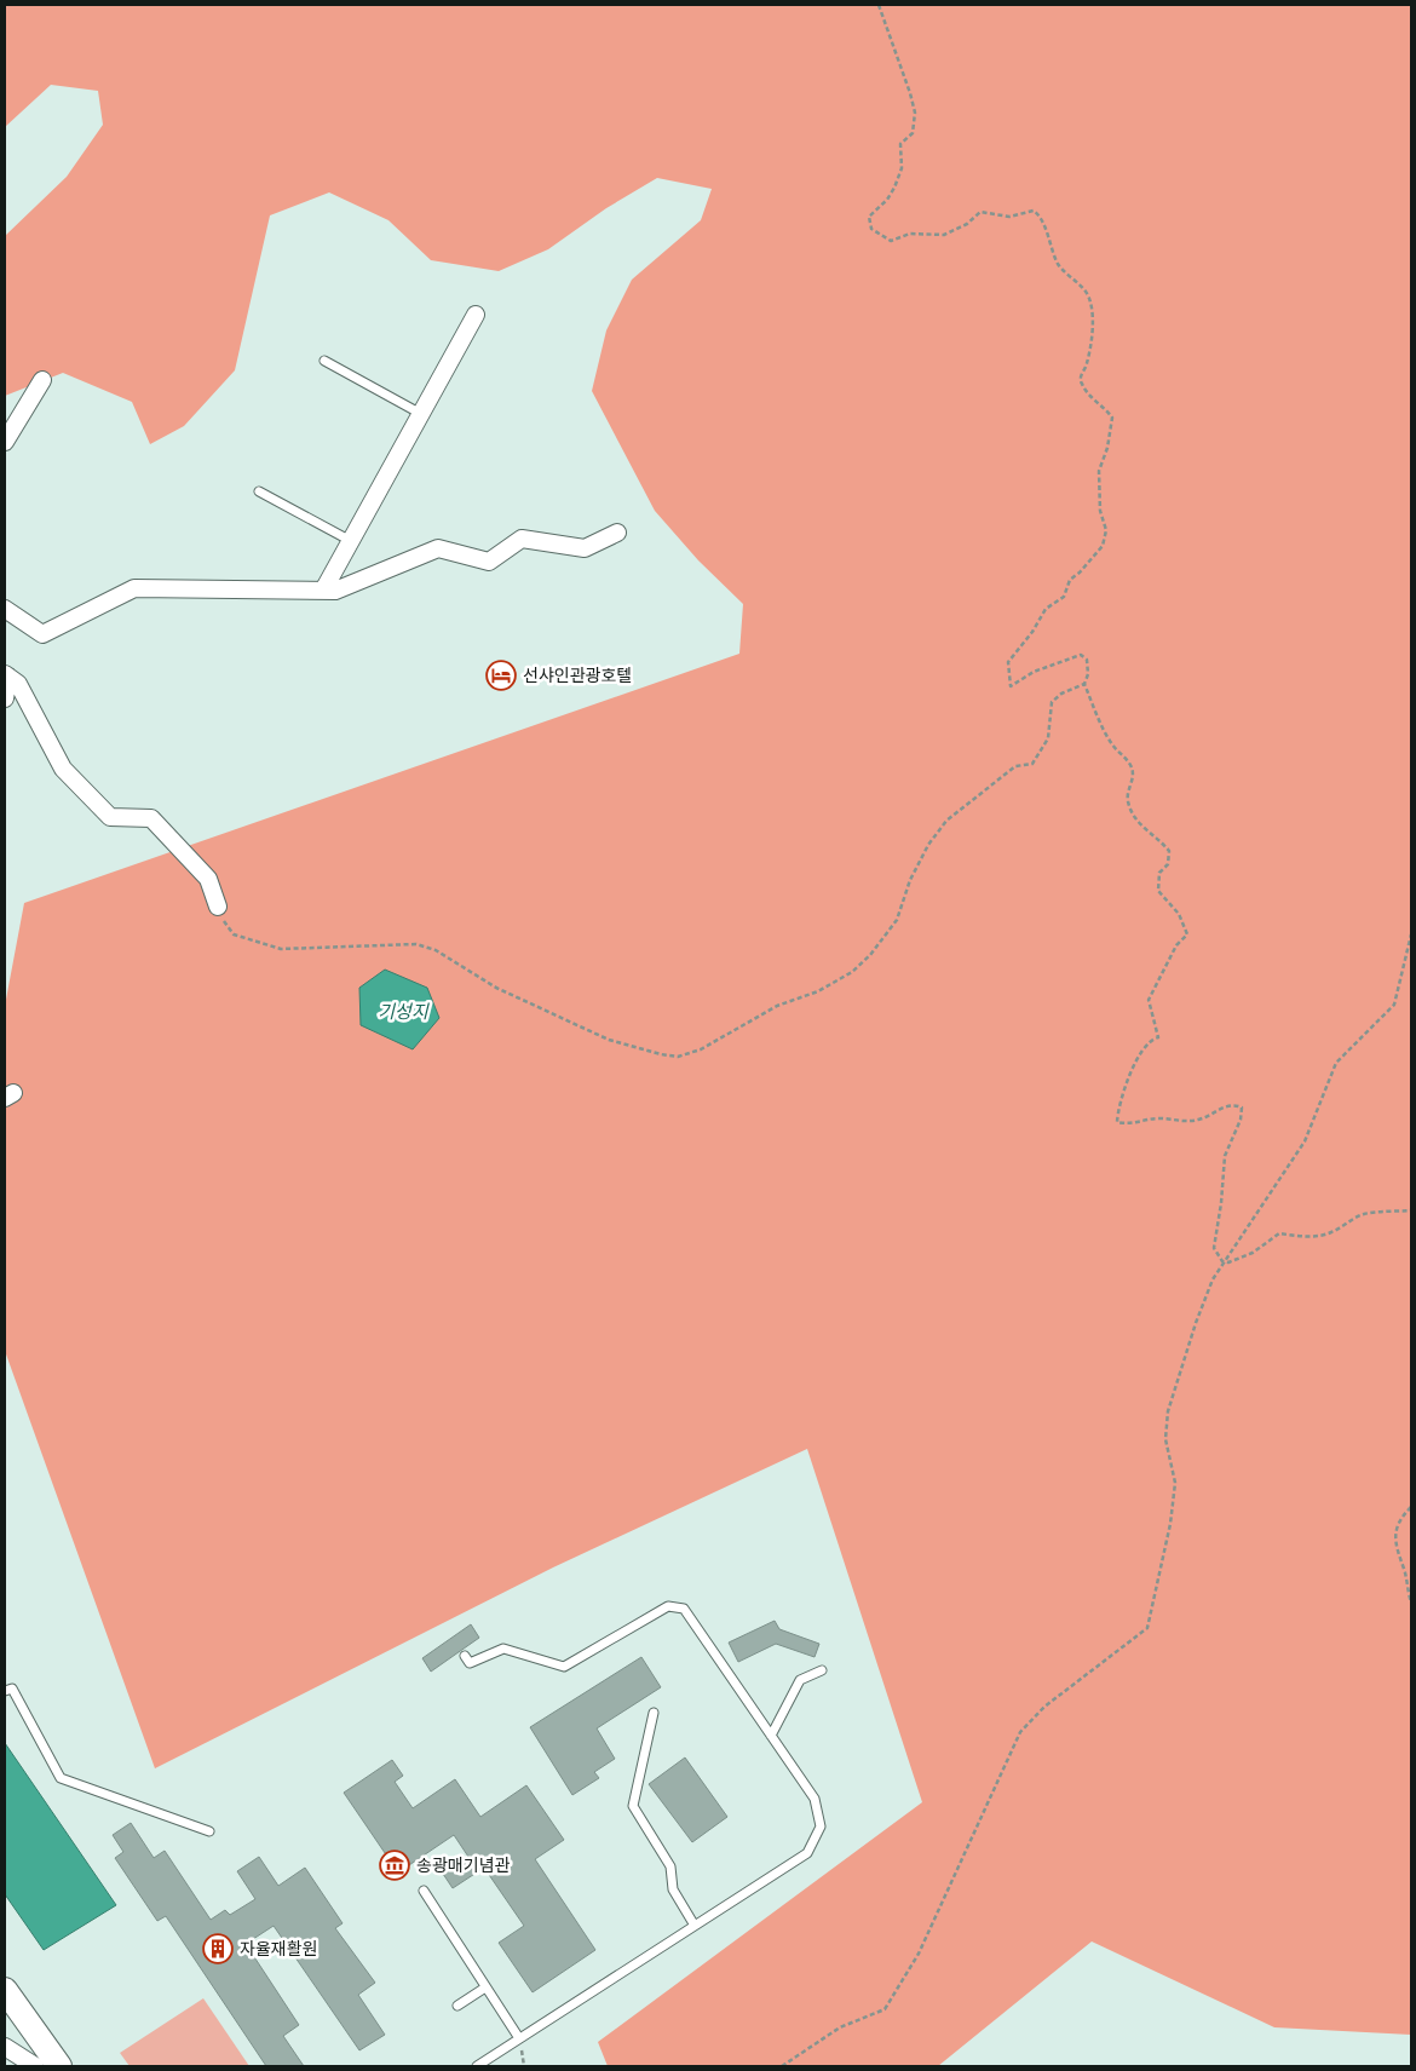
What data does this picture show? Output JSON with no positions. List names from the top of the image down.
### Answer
{
  "water": ["기성지"],
  "places": {
    "hotel": ["선샤인관광호텔"],
    "museum": ["송광매기념관"],
    "building": ["자율재활원"]
  }
}
